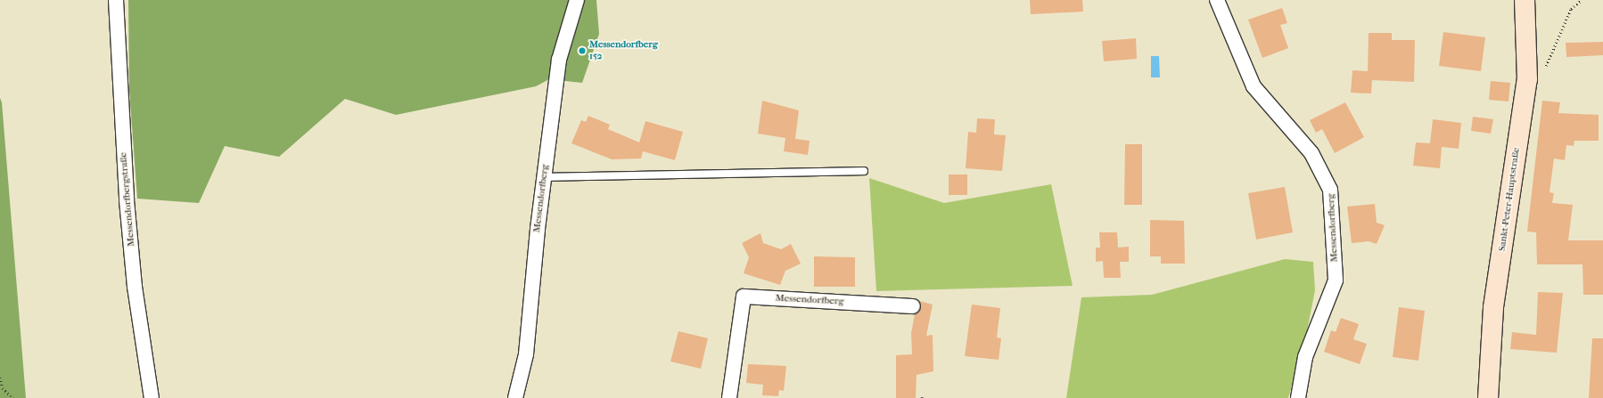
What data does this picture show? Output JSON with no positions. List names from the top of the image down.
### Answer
{
  "streets": {
    "main road": ["Sankt-Peter-Hauptstraße"],
    "street": ["Messendorfberg", "Messendorfbergstraße"]
  },
  "places": ["Messendorfberg 152"]
}
